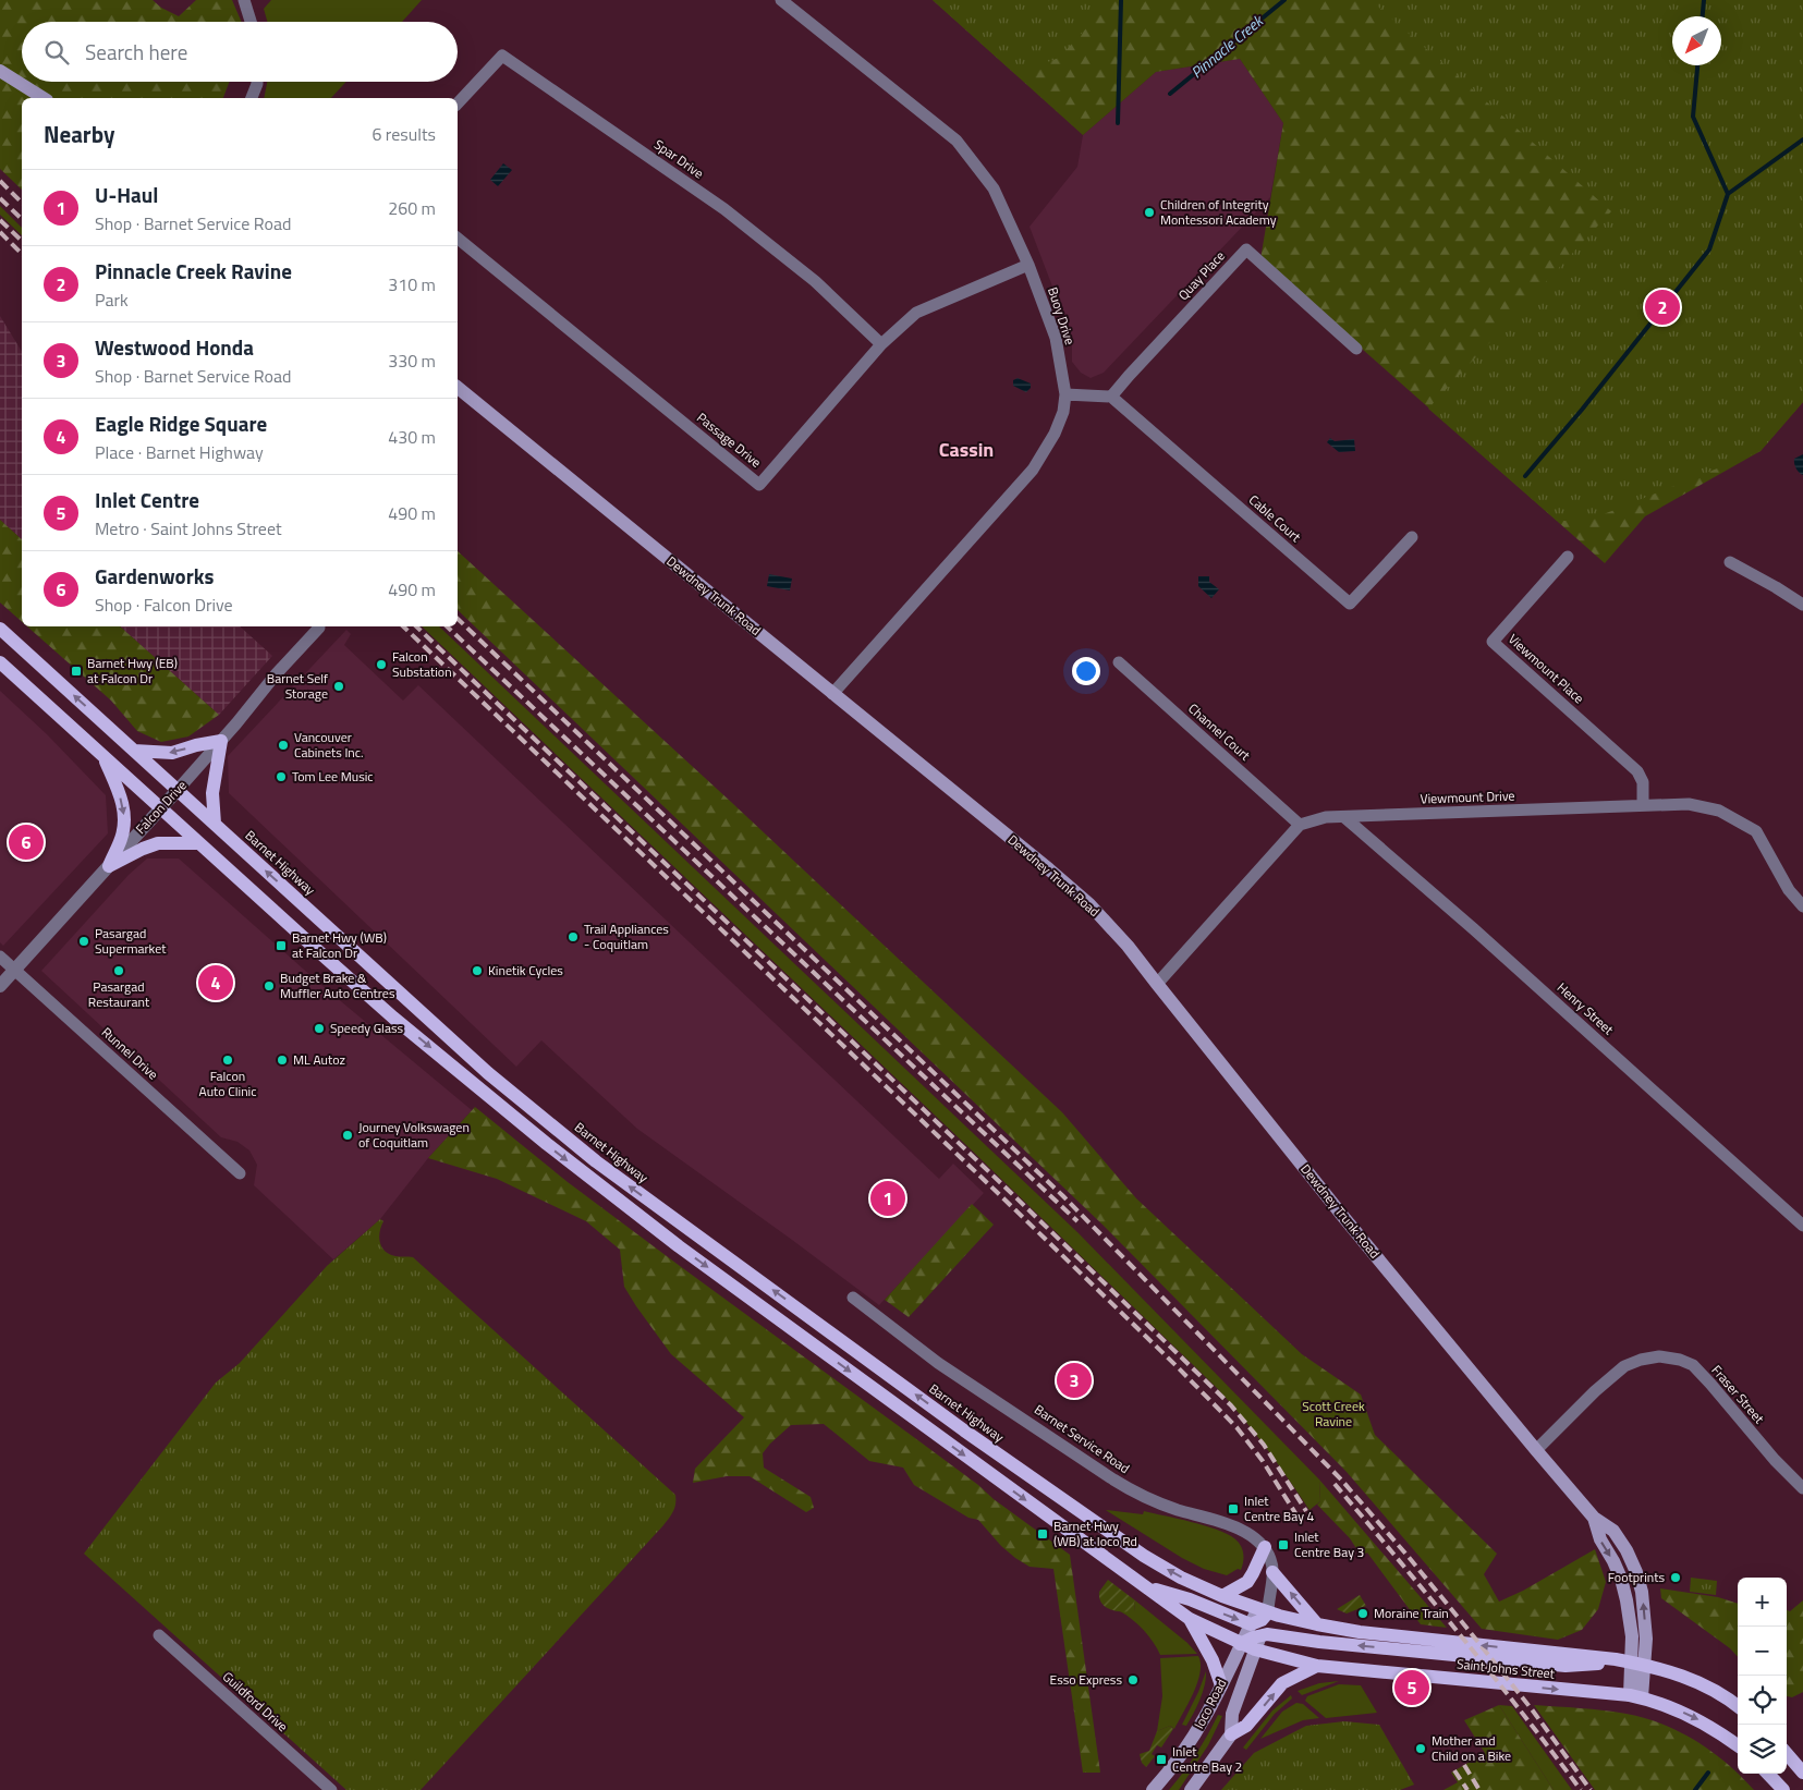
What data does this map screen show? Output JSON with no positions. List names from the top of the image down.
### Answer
{
  "streets": {
    "main road": [
      "Dewdney Trunk Road",
      "Barnet Highway",
      "Saint Johns Street",
      "Ioco Road"
    ],
    "street": [
      "Spar Drive",
      "Quay Place",
      "Buoy Drive",
      "Passage Drive",
      "Cable Court",
      "Viewmount Place",
      "Channel Court",
      "Viewmount Drive",
      "Falcon Drive",
      "Henry Street",
      "Runnel Drive",
      "Fraser Street",
      "Barnet Service Road",
      "Guildford Drive"
    ]
  },
  "crossings": [
    ["Spar Drive", "Passage Drive"],
    ["Quay Place", "Cable Court"],
    ["Buoy Drive", "Passage Drive"],
    ["Buoy Drive", "Dewdney Trunk Road"],
    ["Dewdney Trunk Road", "Fraser Street"],
    ["Dewdney Trunk Road", "Saint Johns Street"],
    ["Viewmount Place", "Viewmount Drive"],
    ["Channel Court", "Viewmount Drive"],
    ["Viewmount Drive", "Henry Street"],
    ["Falcon Drive", "Barnet Highway"],
    ["Falcon Drive", "Runnel Drive"],
    ["Barnet Highway", "Saint Johns Street"],
    ["Barnet Highway", "Ioco Road"],
    ["Saint Johns Street", "Ioco Road"]
  ],
  "districts": ["Cassin"],
  "water": ["Pinnacle Creek"],
  "parks": ["Scott Creek Ravine"],
  "places": {
    "other": [
      "Children of Integrity Montessori Academy",
      "Falcon Substation",
      "Barnet Self Storage",
      "Vancouver Cabinets Inc.",
      "Tom Lee Music",
      "Trail Appliances - Coquitlam",
      "Pasargad Supermarket",
      "Pasargad Restaurant",
      "Kinetik Cycles",
      "Budget Brake & Muffler Auto Centres",
      "Speedy Glass",
      "Falcon Auto Clinic",
      "ML Autoz",
      "Journey Volkswagen of Coquitlam",
      "Footprints",
      "Moraine Train",
      "Esso Express",
      "Mother and Child on a Bike"
    ],
    "transit": [
      "Barnet Hwy (EB) at Falcon Dr",
      "Barnet Hwy (WB) at Falcon Dr",
      "Inlet Centre Bay 4",
      "Barnet Hwy (WB) at Ioco Rd",
      "Inlet Centre Bay 3",
      "Inlet Centre Bay 2"
    ]
  },
  "north": "bottom left",
  "page": {
    "search": "Search here",
    "heading": ["Nearby", "6 results"],
    "list": [
      {
        "mark": "1",
        "name": "U-Haul",
        "note": "Shop · Barnet Service Road",
        "value": "260 m"
      },
      {
        "mark": "2",
        "name": "Pinnacle Creek Ravine",
        "note": "Park",
        "value": "310 m"
      },
      {
        "mark": "3",
        "name": "Westwood Honda",
        "note": "Shop · Barnet Service Road",
        "value": "330 m"
      },
      {
        "mark": "4",
        "name": "Eagle Ridge Square",
        "note": "Place · Barnet Highway",
        "value": "430 m"
      },
      {
        "mark": "5",
        "name": "Inlet Centre",
        "note": "Metro · Saint Johns Street",
        "value": "490 m"
      },
      {
        "mark": "6",
        "name": "Gardenworks",
        "note": "Shop · Falcon Drive",
        "value": "490 m"
      }
    ],
    "pins": [
      "2",
      "6",
      "4",
      "1",
      "3",
      "5"
    ],
    "map_buttons": ["+", "−"]
  }
}
